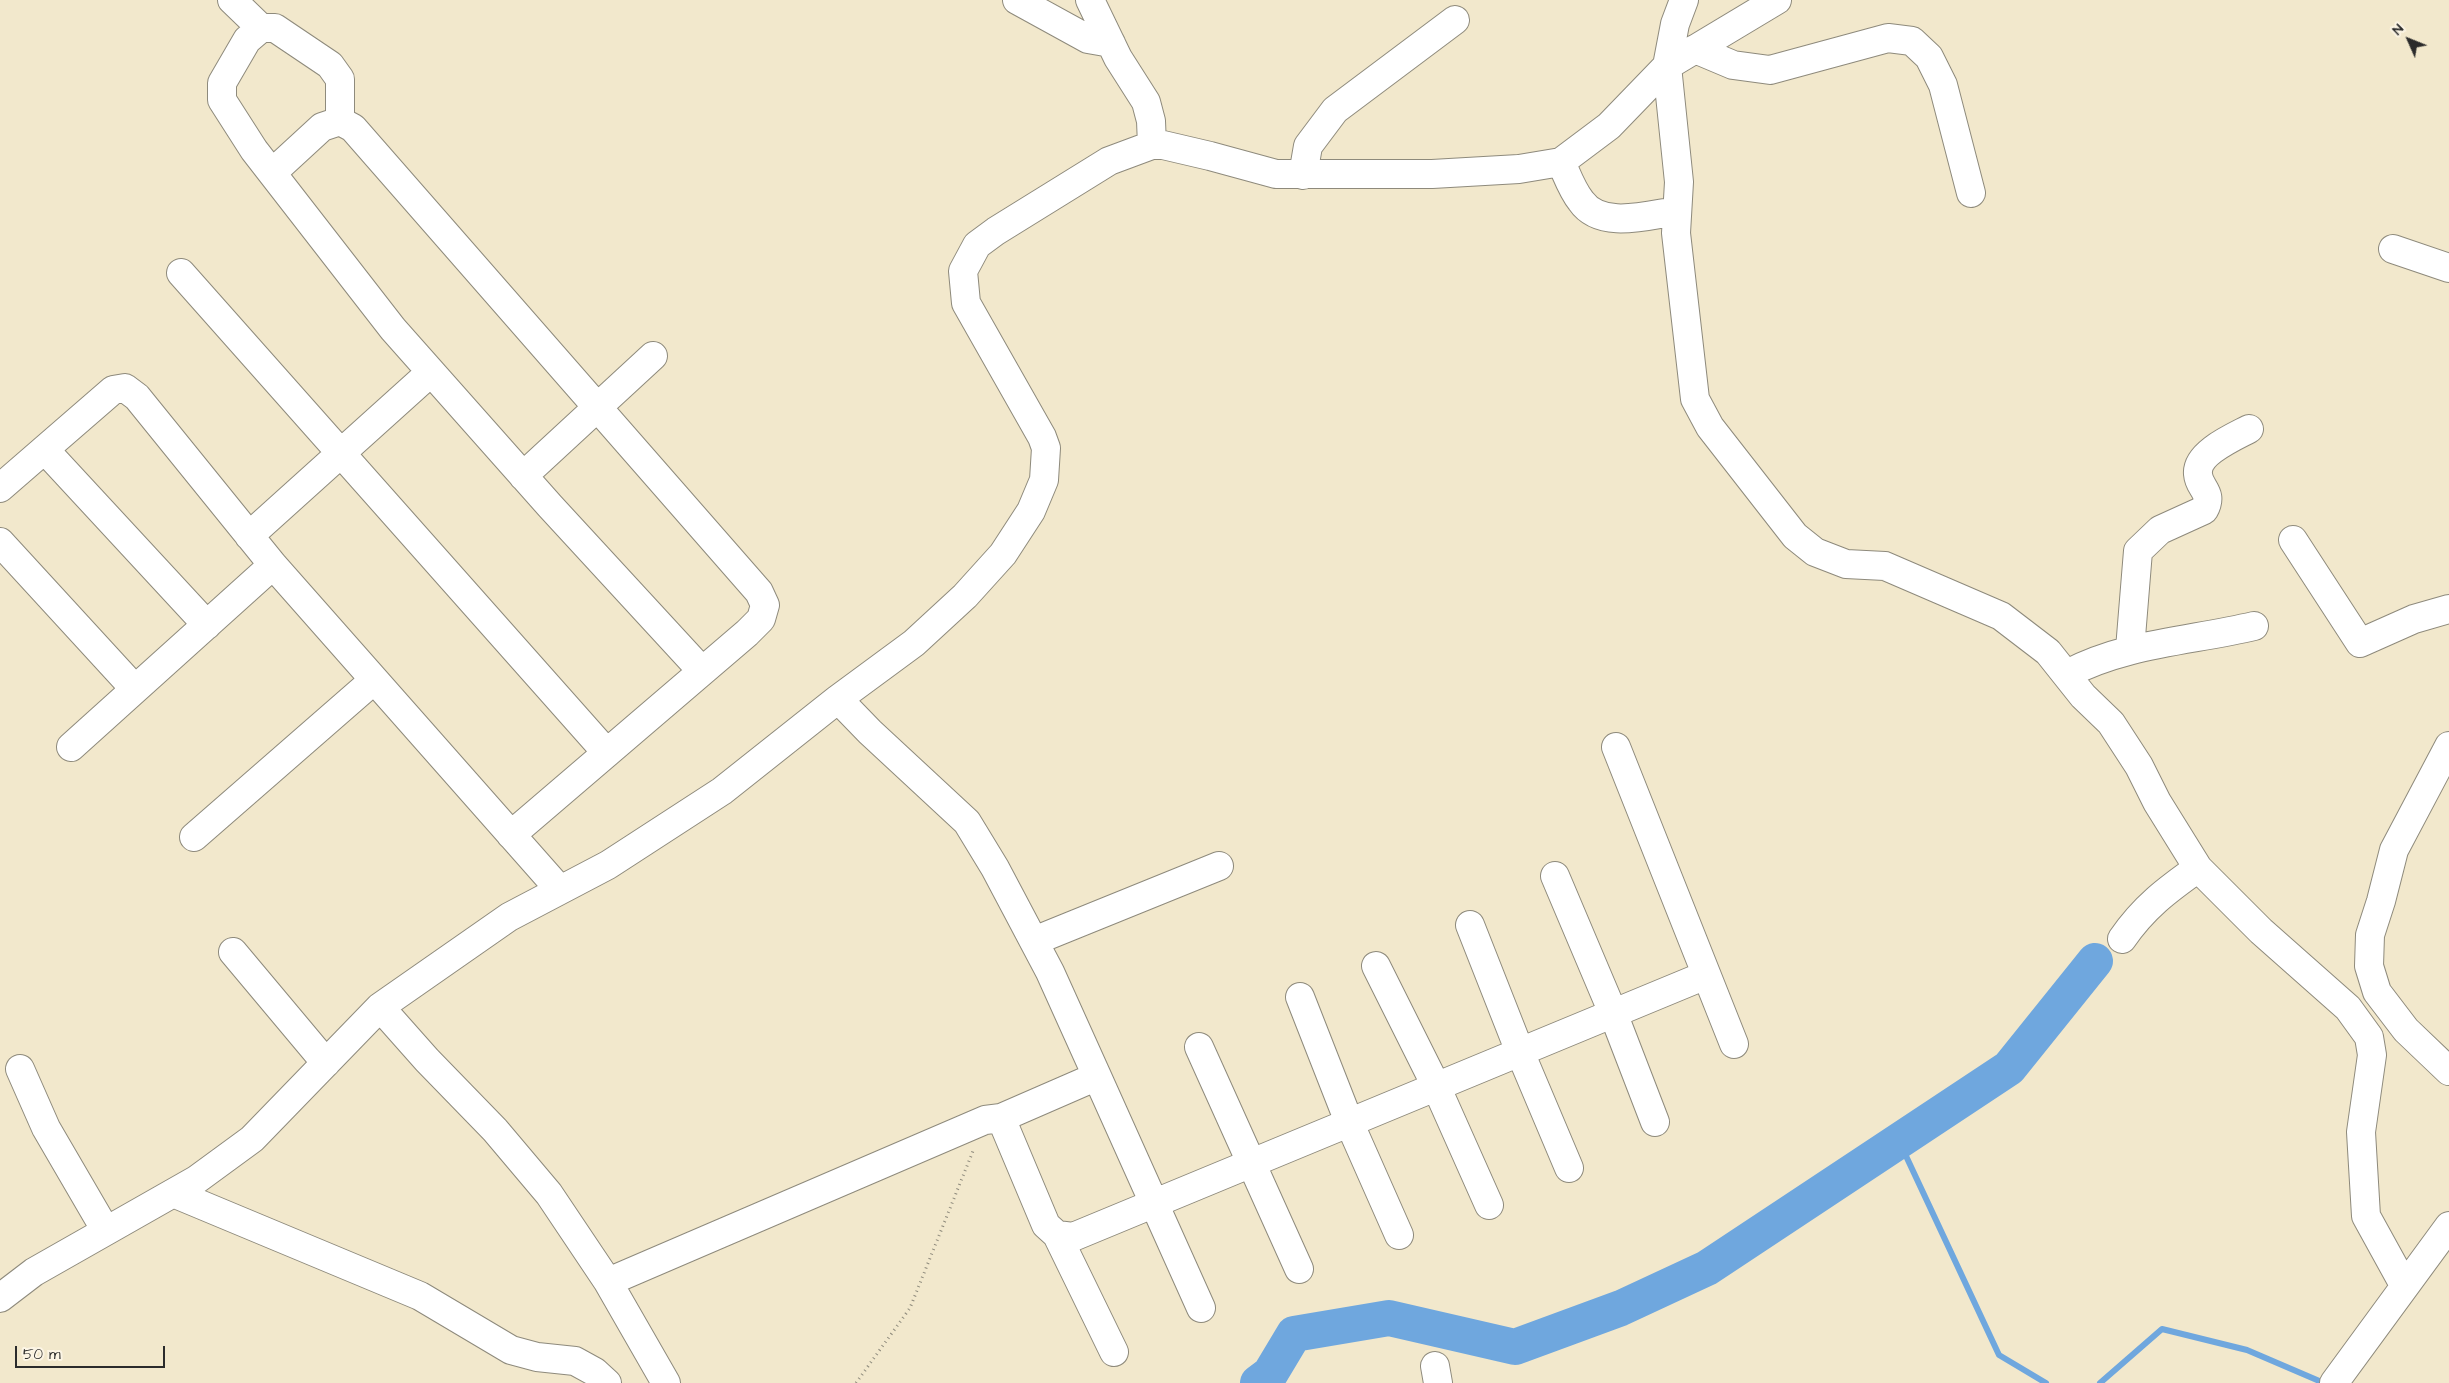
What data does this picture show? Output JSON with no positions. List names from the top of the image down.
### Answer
{
  "scale_bar": "50 m",
  "north": "top left"
}
